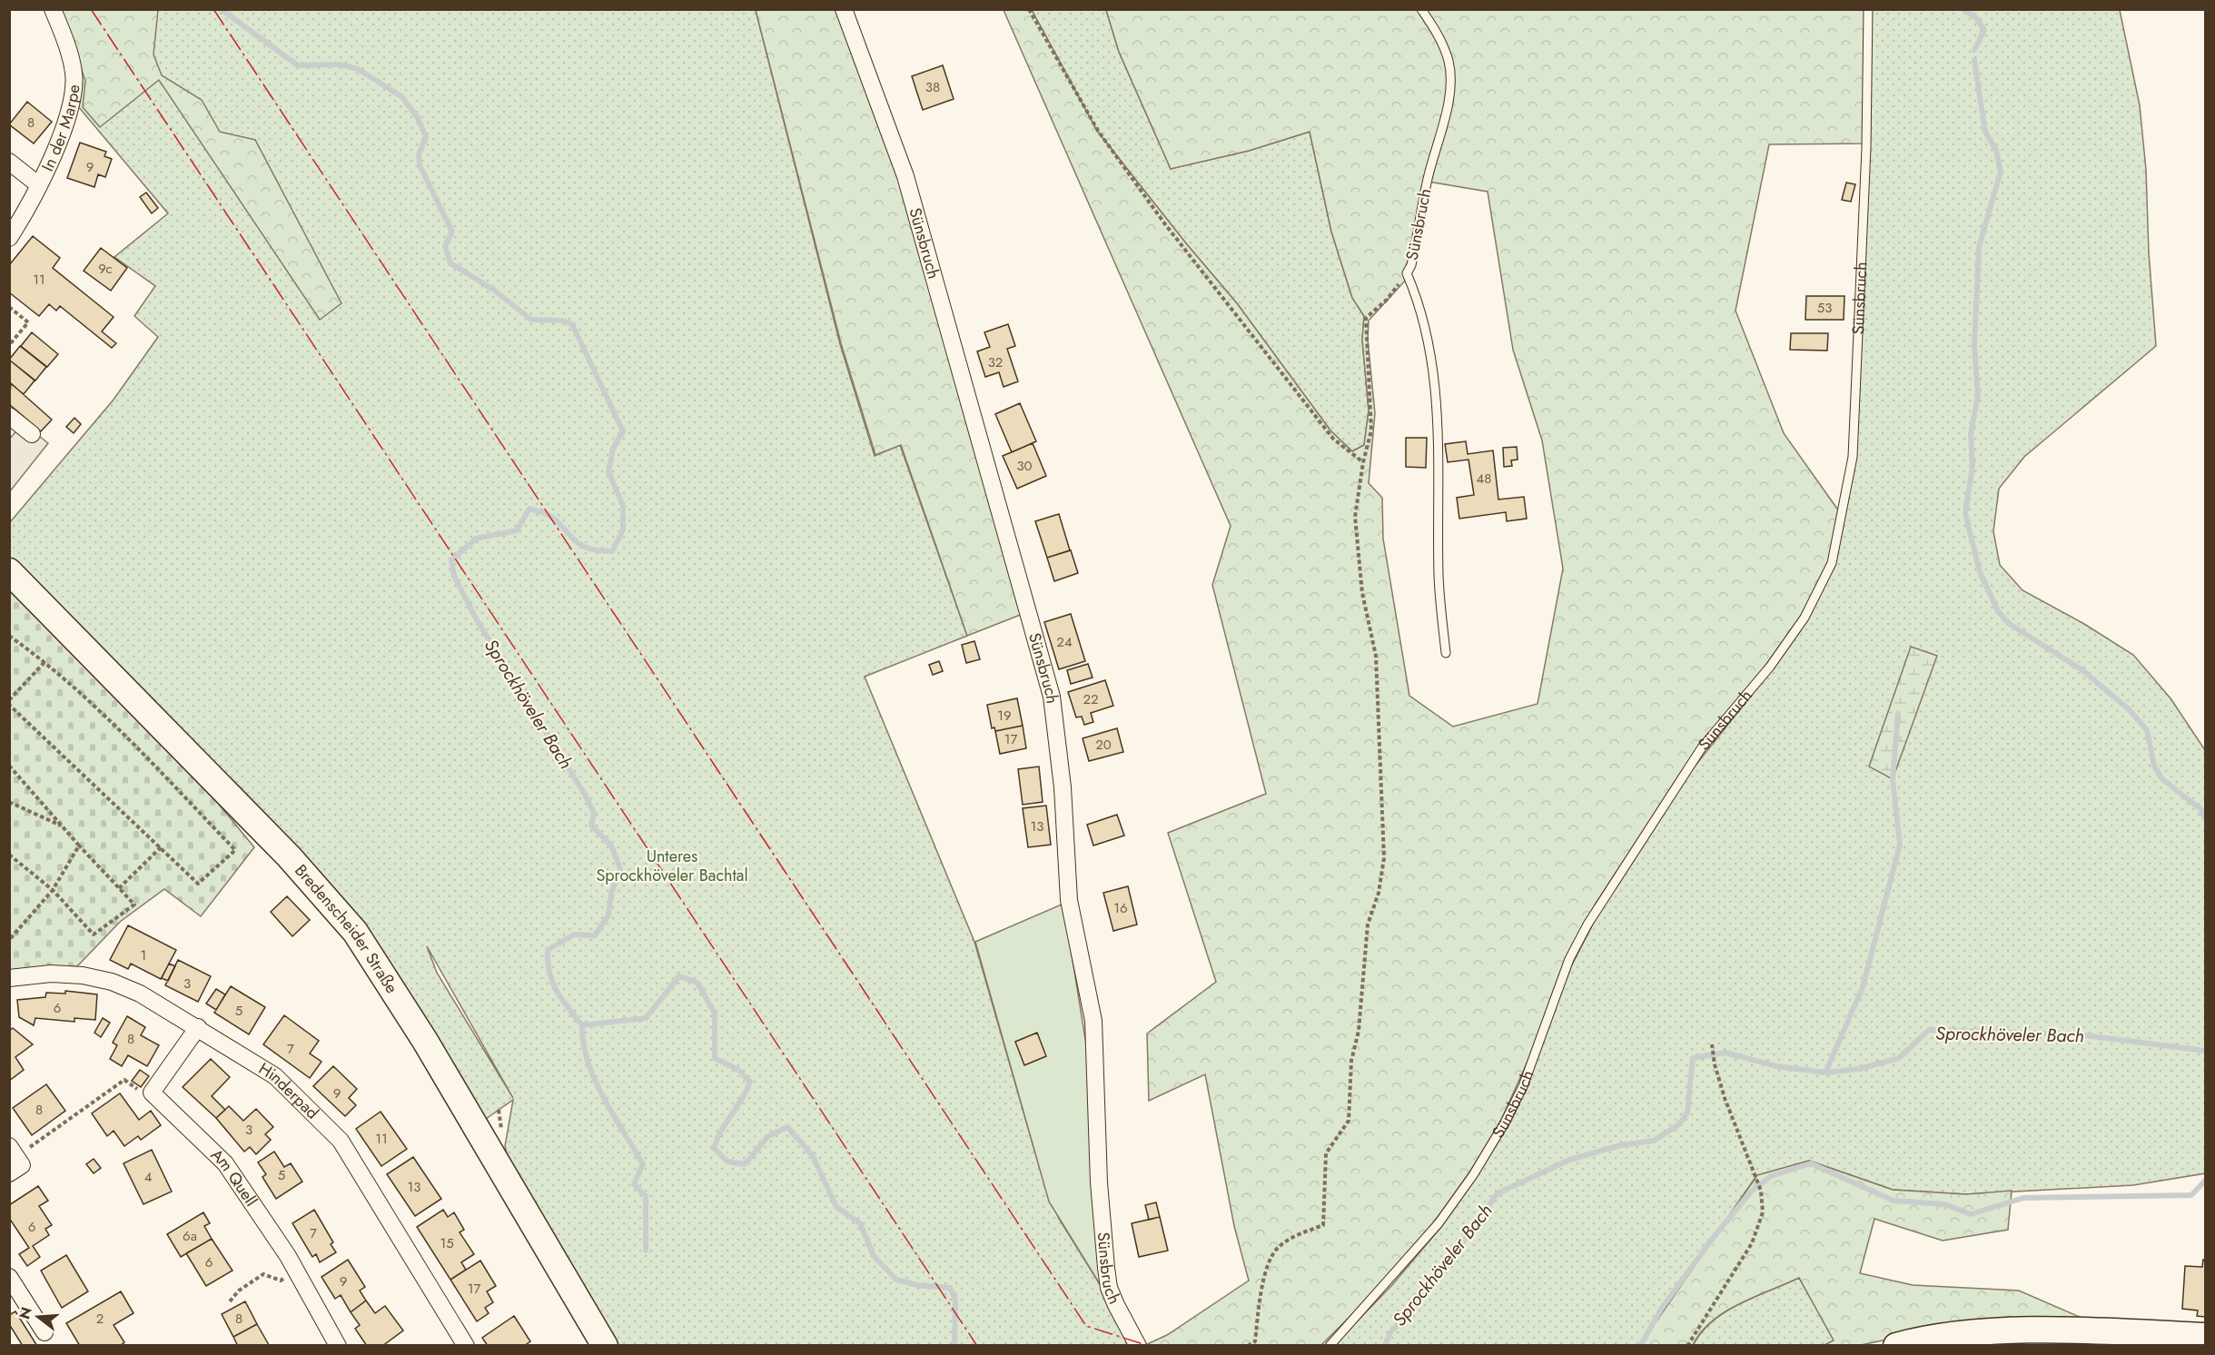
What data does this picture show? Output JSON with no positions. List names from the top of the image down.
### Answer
{
  "streets": {
    "main road": ["Bredenscheider Straße"],
    "street": [
      "In der Marpe",
      "Sünsbruch",
      "Hinderpad",
      "Am Quell"
    ]
  },
  "crossings": [
    ["Hinderpad", "Am Quell"]
  ],
  "water": ["Sprockhöveler Bach"],
  "parks": ["Unteres Sprockhöveler Bachtal"],
  "house_numbers": [
    "38",
    "8",
    "9",
    "9c",
    "11",
    "53",
    "32",
    "30",
    "48",
    "24",
    "22",
    "19",
    "17",
    "20",
    "13",
    "16",
    "1",
    "3",
    "6",
    "5",
    "8",
    "7",
    "9",
    "8",
    "3",
    "11",
    "5",
    "4",
    "13",
    "6",
    "7",
    "6a",
    "15",
    "6",
    "9",
    "17",
    "2",
    "8"
  ],
  "north": "left"
}
